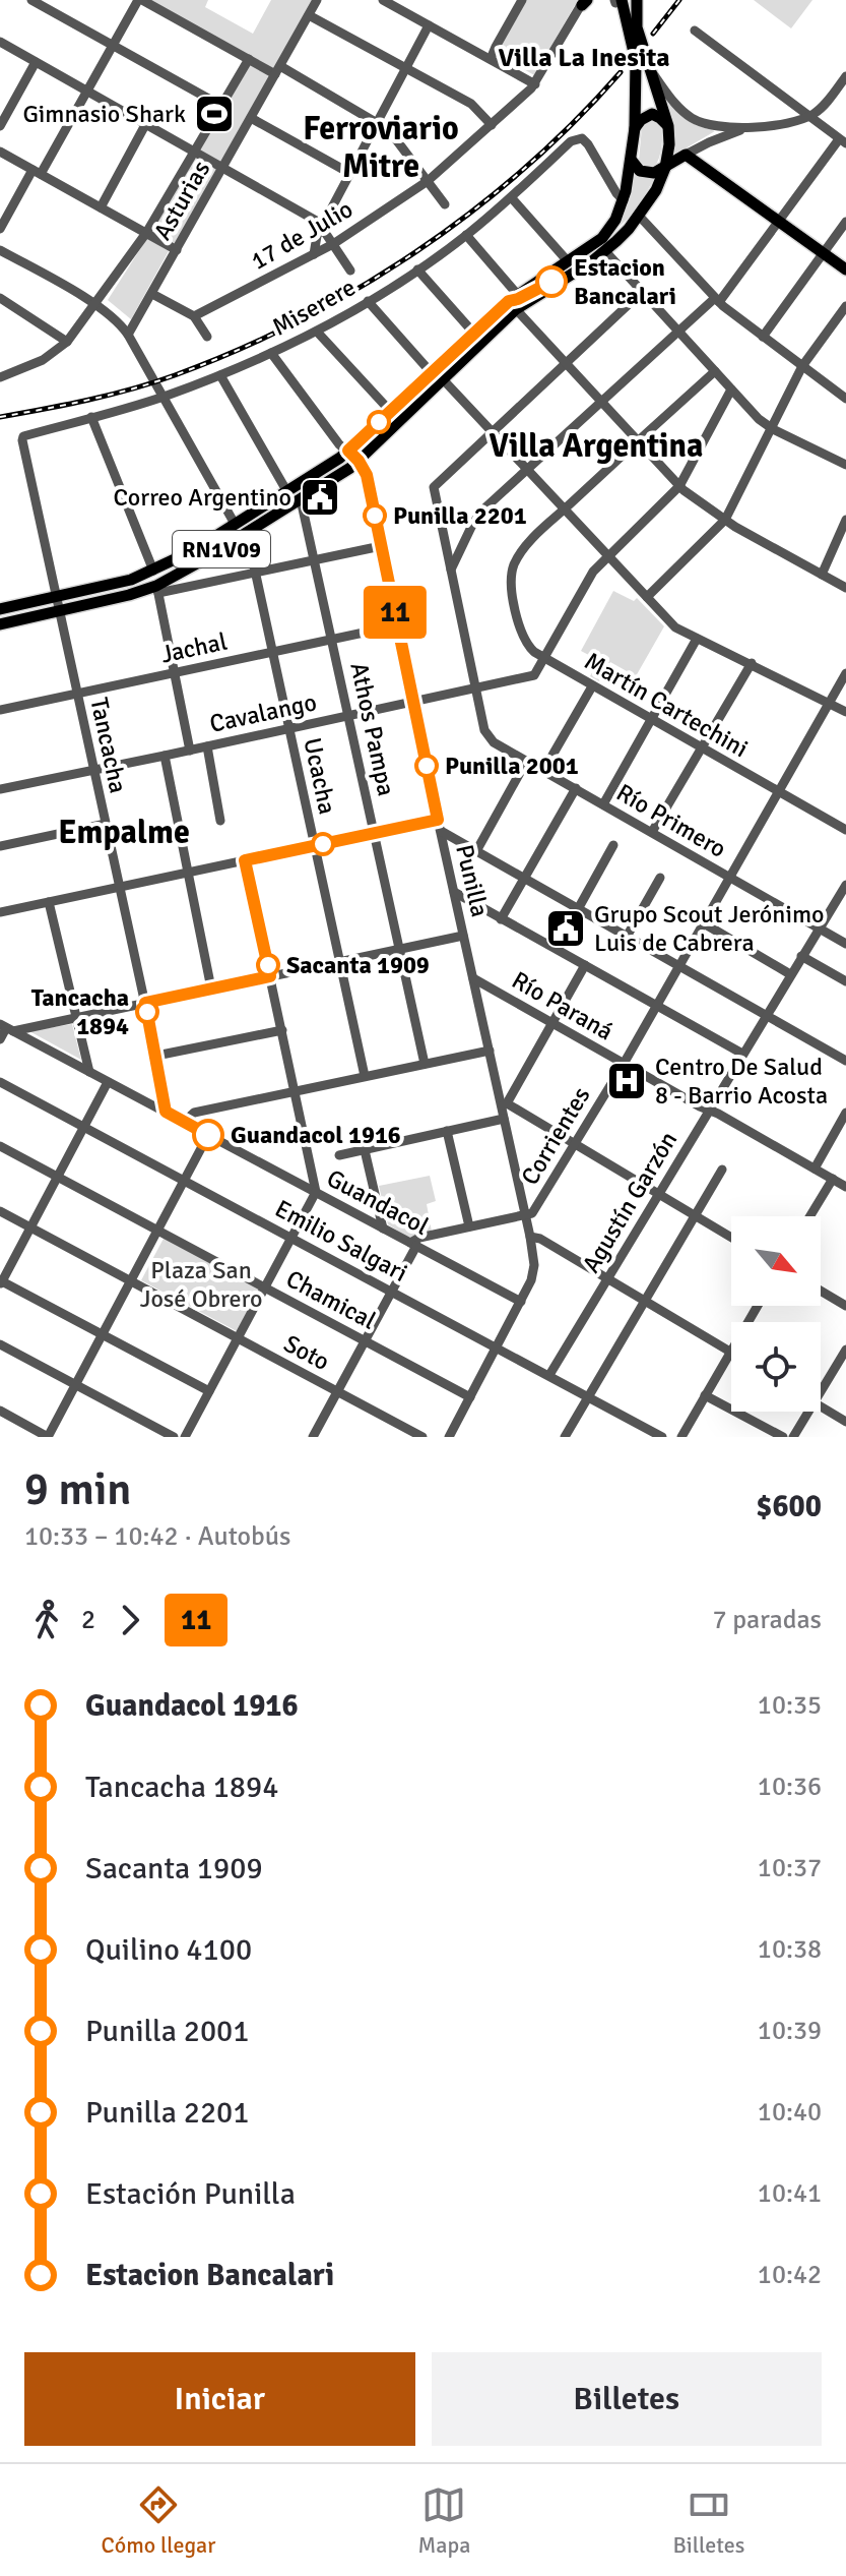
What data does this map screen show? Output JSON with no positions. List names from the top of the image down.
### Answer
{
  "streets": {
    "main road": ["RN1V09"],
    "street": [
      "Asturias",
      "17 de Julio",
      "Miserere",
      "Jachal",
      "Martín Cartechini",
      "Cavalango",
      "Athos Pampa",
      "Tancacha",
      "Ucacha",
      "Río Primero",
      "Punilla",
      "Río Paraná",
      "Corrientes",
      "Guandacol",
      "Agustín Garzón",
      "Emilio Salgari",
      "Chamical",
      "Soto"
    ]
  },
  "crossings": [
    ["Miserere", "RN1V09"],
    ["Miserere", "Tancacha"],
    ["Miserere", "Punilla"],
    ["RN1V09", "Athos Pampa"],
    ["RN1V09", "Tancacha"],
    ["RN1V09", "Ucacha"],
    ["RN1V09", "Punilla"],
    ["Jachal", "Athos Pampa"],
    ["Jachal", "Tancacha"],
    ["Jachal", "Ucacha"],
    ["Jachal", "Punilla"],
    ["Martín Cartechini", "Cavalango"],
    ["Martín Cartechini", "Corrientes"],
    ["Cavalango", "Athos Pampa"],
    ["Cavalango", "Tancacha"],
    ["Cavalango", "Ucacha"],
    ["Cavalango", "Río Primero"],
    ["Cavalango", "Punilla"],
    ["Tancacha", "Guandacol"],
    ["Río Primero", "Corrientes"],
    ["Río Primero", "Agustín Garzón"],
    ["Punilla", "Río Paraná"],
    ["Punilla", "Corrientes"],
    ["Punilla", "Guandacol"],
    ["Río Paraná", "Corrientes"],
    ["Río Paraná", "Agustín Garzón"],
    ["Corrientes", "Guandacol"],
    ["Agustín Garzón", "Emilio Salgari"]
  ],
  "districts": [
    "Villa La Inesita",
    "Ferroviario Mitre",
    "Villa Argentina",
    "Empalme"
  ],
  "parks": ["Plaza San José Obrero"],
  "places": {
    "sports": ["Gimnasio Shark"],
    "other": [
      "Estacion Bancalari",
      "Punilla 2201",
      "Punilla 2001",
      "Sacanta 1909",
      "Tancacha 1894",
      "Guandacol 1916"
    ],
    "public building": ["Correo Argentino", "Grupo Scout Jerónimo Luis de Cabrera"],
    "hospital": ["Centro De Salud 8 - Barrio Acosta"]
  },
  "lines": ["bus line 11"],
  "north": "bottom right",
  "page": {
    "on_map": "11",
    "heading": ["9 min", "10:33 – 10:42 · Autobús", "$600"],
    "legs": ["2", "11", "7 paradas"],
    "list": [
      {
        "name": "Guandacol 1916",
        "value": "10:35"
      },
      {
        "name": "Tancacha 1894",
        "value": "10:36"
      },
      {
        "name": "Sacanta 1909",
        "value": "10:37"
      },
      {
        "name": "Quilino 4100",
        "value": "10:38"
      },
      {
        "name": "Punilla 2001",
        "value": "10:39"
      },
      {
        "name": "Punilla 2201",
        "value": "10:40"
      },
      {
        "name": "Estación Punilla",
        "value": "10:41"
      },
      {
        "name": "Estacion Bancalari",
        "value": "10:42"
      }
    ],
    "buttons": ["Iniciar", "Billetes"],
    "tabs": ["Cómo llegar", "Mapa", "Billetes"]
  }
}
